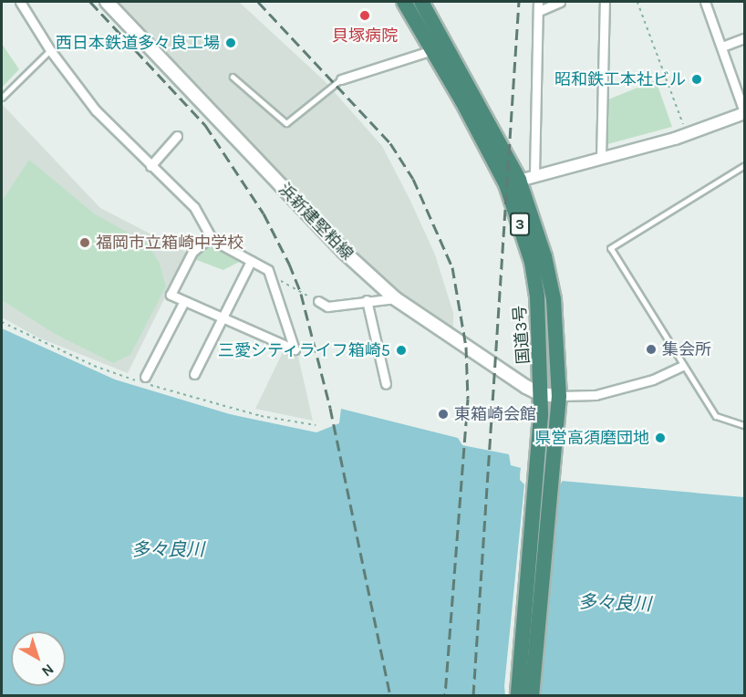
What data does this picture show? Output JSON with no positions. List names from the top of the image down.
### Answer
{
  "streets": {
    "highway": ["3", "国道3号"],
    "main road": ["浜新建堅粕線"]
  },
  "crossings": [
    ["浜新建堅粕線", "国道3号"]
  ],
  "water": ["多々良川"],
  "places": [
    "貝塚病院",
    "西日本鉄道多々良工場",
    "昭和鉄工本社ビル",
    "福岡市立箱崎中学校",
    "集会所",
    "三愛シティライフ箱崎5",
    "東箱崎会館",
    "県営高須磨団地"
  ],
  "north": "bottom right"
}
